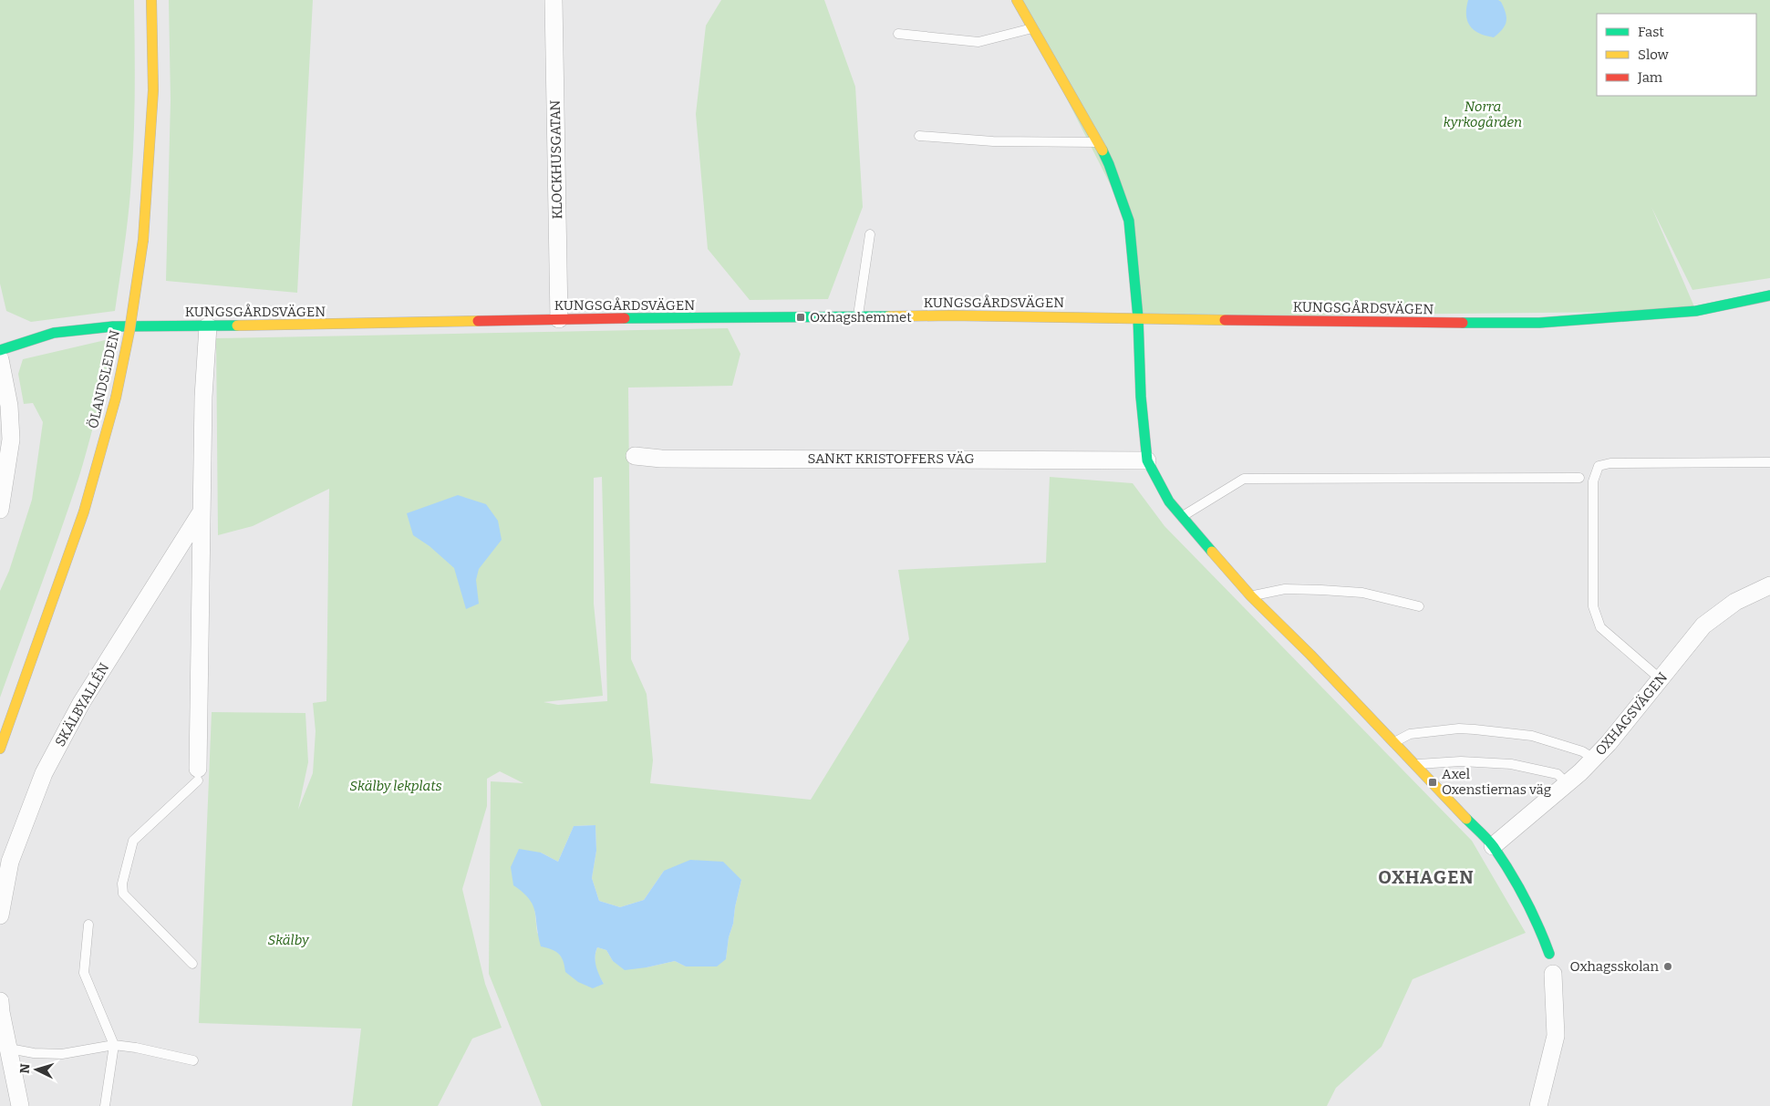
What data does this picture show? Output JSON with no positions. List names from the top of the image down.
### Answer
{
  "streets": {
    "street": [
      "KLOCKHUSGATAN",
      "KUNGSGÅRDSVÄGEN",
      "ÖLANDSLEDEN",
      "SANKT KRISTOFFERS VÄG",
      "SKÄLBYALLÉN",
      "OXHAGSVÄGEN"
    ]
  },
  "crossings": [
    ["KLOCKHUSGATAN", "KUNGSGÅRDSVÄGEN"]
  ],
  "districts": ["OXHAGEN"],
  "parks": ["Norra kyrkogården", "Skälby lekplats", "Skälby"],
  "places": {
    "transit": ["Oxhagshemmet", "Axel Oxenstiernas väg"],
    "other": ["Oxhagsskolan"]
  },
  "legend": ["Fast", "Slow", "Jam"],
  "north": "left"
}
